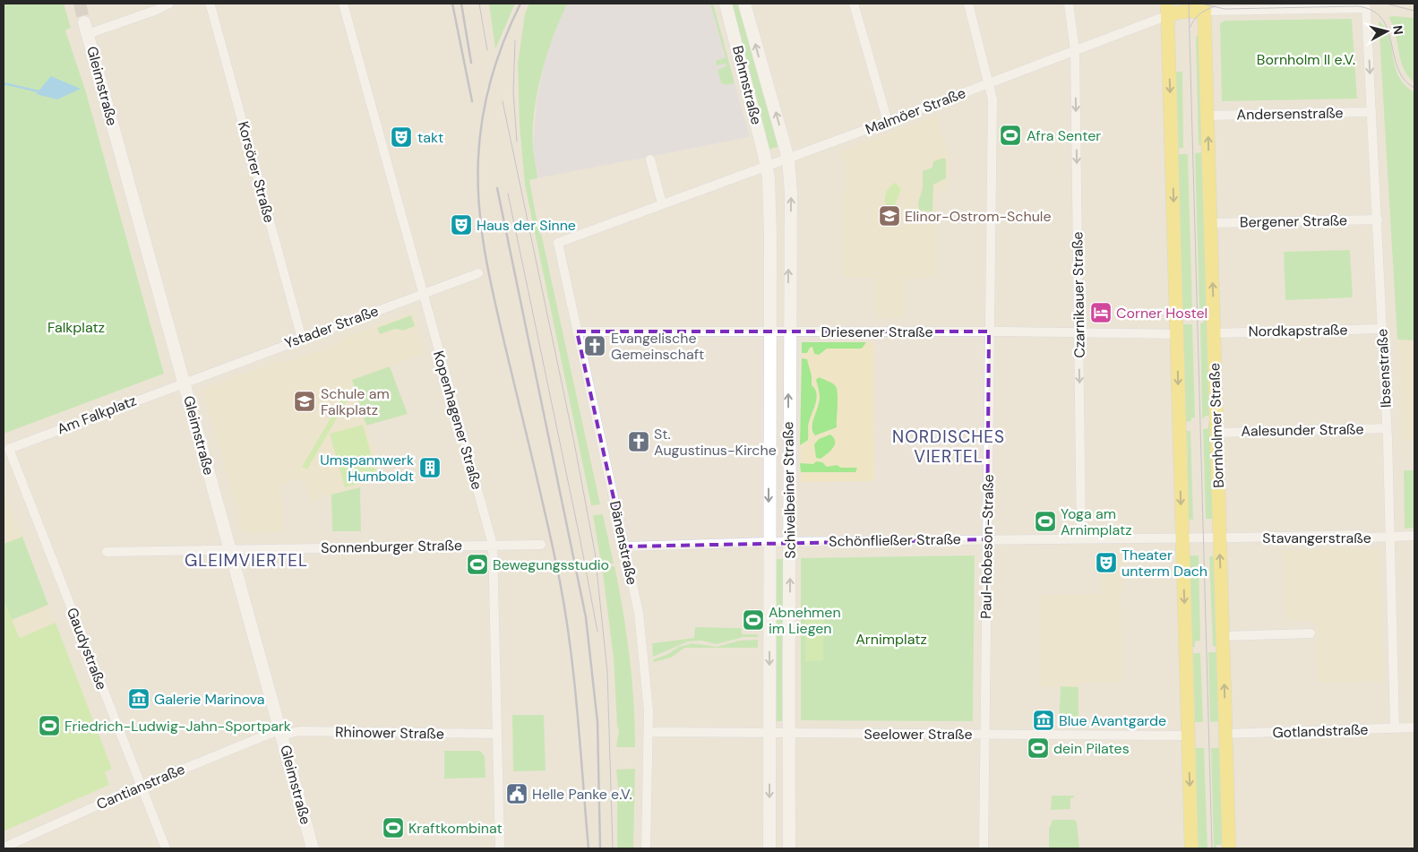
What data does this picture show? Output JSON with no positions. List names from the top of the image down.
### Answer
{
  "streets": {
    "main road": ["Bornholmer Straße"],
    "street": [
      "Behmstraße",
      "Gleimstraße",
      "Malmöer Straße",
      "Andersenstraße",
      "Korsörer Straße",
      "Bergener Straße",
      "Czarnikauer Straße",
      "Ystader Straße",
      "Nordkapstraße",
      "Driesener Straße",
      "Ibsenstraße",
      "Am Falkplatz",
      "Kopenhagener Straße",
      "Aalesunder Straße",
      "Schivelbeiner Straße",
      "Stavangerstraße",
      "Schönfließer Straße",
      "Dänenstraße",
      "Sonnenburger Straße",
      "Paul-Robeson-Straße",
      "Gaudystraße",
      "Gotlandstraße",
      "Rhinower Straße",
      "Seelower Straße",
      "Cantianstraße"
    ]
  },
  "crossings": [
    ["Behmstraße", "Malmöer Straße"],
    ["Behmstraße", "Schivelbeiner Straße"],
    ["Gleimstraße", "Ystader Straße"],
    ["Gleimstraße", "Am Falkplatz"],
    ["Gleimstraße", "Sonnenburger Straße"],
    ["Gleimstraße", "Rhinower Straße"],
    ["Gleimstraße", "Cantianstraße"],
    ["Malmöer Straße", "Czarnikauer Straße"],
    ["Malmöer Straße", "Schivelbeiner Straße"],
    ["Malmöer Straße", "Dänenstraße"],
    ["Malmöer Straße", "Paul-Robeson-Straße"],
    ["Andersenstraße", "Ibsenstraße"],
    ["Andersenstraße", "Bornholmer Straße"],
    ["Korsörer Straße", "Ystader Straße"],
    ["Bergener Straße", "Ibsenstraße"],
    ["Bergener Straße", "Bornholmer Straße"],
    ["Czarnikauer Straße", "Driesener Straße"],
    ["Czarnikauer Straße", "Schönfließer Straße"],
    ["Ystader Straße", "Am Falkplatz"],
    ["Ystader Straße", "Kopenhagener Straße"],
    ["Nordkapstraße", "Ibsenstraße"],
    ["Nordkapstraße", "Bornholmer Straße"],
    ["Driesener Straße", "Schivelbeiner Straße"],
    ["Driesener Straße", "Dänenstraße"],
    ["Driesener Straße", "Paul-Robeson-Straße"],
    ["Ibsenstraße", "Bornholmer Straße"],
    ["Ibsenstraße", "Aalesunder Straße"],
    ["Ibsenstraße", "Stavangerstraße"],
    ["Ibsenstraße", "Gotlandstraße"],
    ["Am Falkplatz", "Gaudystraße"],
    ["Kopenhagener Straße", "Sonnenburger Straße"],
    ["Kopenhagener Straße", "Rhinower Straße"],
    ["Bornholmer Straße", "Aalesunder Straße"],
    ["Bornholmer Straße", "Stavangerstraße"],
    ["Bornholmer Straße", "Schönfließer Straße"],
    ["Bornholmer Straße", "Gotlandstraße"],
    ["Schivelbeiner Straße", "Schönfließer Straße"],
    ["Schivelbeiner Straße", "Seelower Straße"],
    ["Stavangerstraße", "Schönfließer Straße"],
    ["Schönfließer Straße", "Dänenstraße"],
    ["Schönfließer Straße", "Paul-Robeson-Straße"],
    ["Dänenstraße", "Seelower Straße"],
    ["Paul-Robeson-Straße", "Seelower Straße"],
    ["Gaudystraße", "Cantianstraße"],
    ["Rhinower Straße", "Cantianstraße"]
  ],
  "one_way": ["Czarnikauer Straße"],
  "districts": ["NORDISCHES VIERTEL", "GLEIMVIERTEL"],
  "parks": ["Bornholm II e.V.", "Falkplatz", "Arnimplatz"],
  "places": {
    "sports": [
      "Afra Senter",
      "Yoga am Arnimplatz",
      "Bewegungsstudio",
      "Abnehmen im Liegen",
      "Friedrich-Ludwig-Jahn-Sportpark",
      "dein Pilates",
      "Kraftkombinat"
    ],
    "theatre": ["takt", "Haus der Sinne", "Theater unterm Dach"],
    "school or university": ["Elinor-Ostrom-Schule", "Schule am Falkplatz"],
    "hotel": ["Corner Hostel"],
    "church": ["Evangelische Gemeinschaft", "St. Augustinus-Kirche"],
    "building": ["Umspannwerk Humboldt"],
    "museum": ["Galerie Marinova", "Blue Avantgarde"],
    "public building": ["Helle Panke e.V."]
  },
  "north": "right"
}
